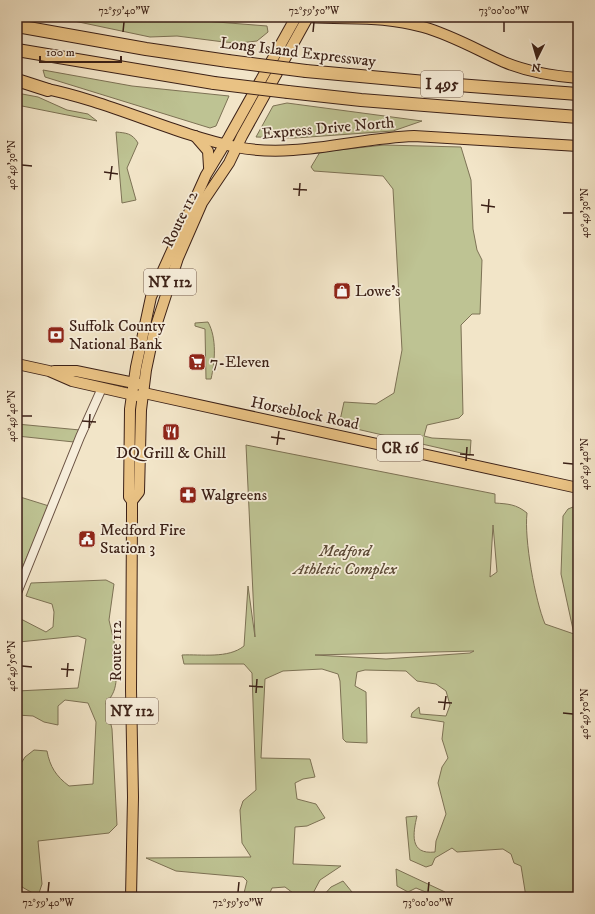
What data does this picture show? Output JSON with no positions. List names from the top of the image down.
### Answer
{
  "streets": {
    "highway": ["Long Island Expressway", "I 495"],
    "main road": [
      "Express Drive North",
      "Route 112",
      "NY 112",
      "Horseblock Road",
      "CR 16"
    ]
  },
  "crossings": [
    ["Express Drive North", "Route 112"],
    ["Route 112", "Horseblock Road"]
  ],
  "parks": ["Medford Athletic Complex"],
  "places": {
    "shop": ["Lowe's"],
    "bank": ["Suffolk County National Bank"],
    "supermarket": ["7-Eleven"],
    "restaurant": ["DQ Grill & Chill"],
    "pharmacy": ["Walgreens"],
    "public building": ["Medford Fire Station 3"]
  },
  "scale_bar": "100 m",
  "north": "bottom",
  "coordinates": [
    "72°59'40\"W",
    "72°59'50\"W",
    "73°00'00\"W",
    "40°49'30\"N",
    "40°49'40\"N",
    "40°49'50\"N"
  ]
}
